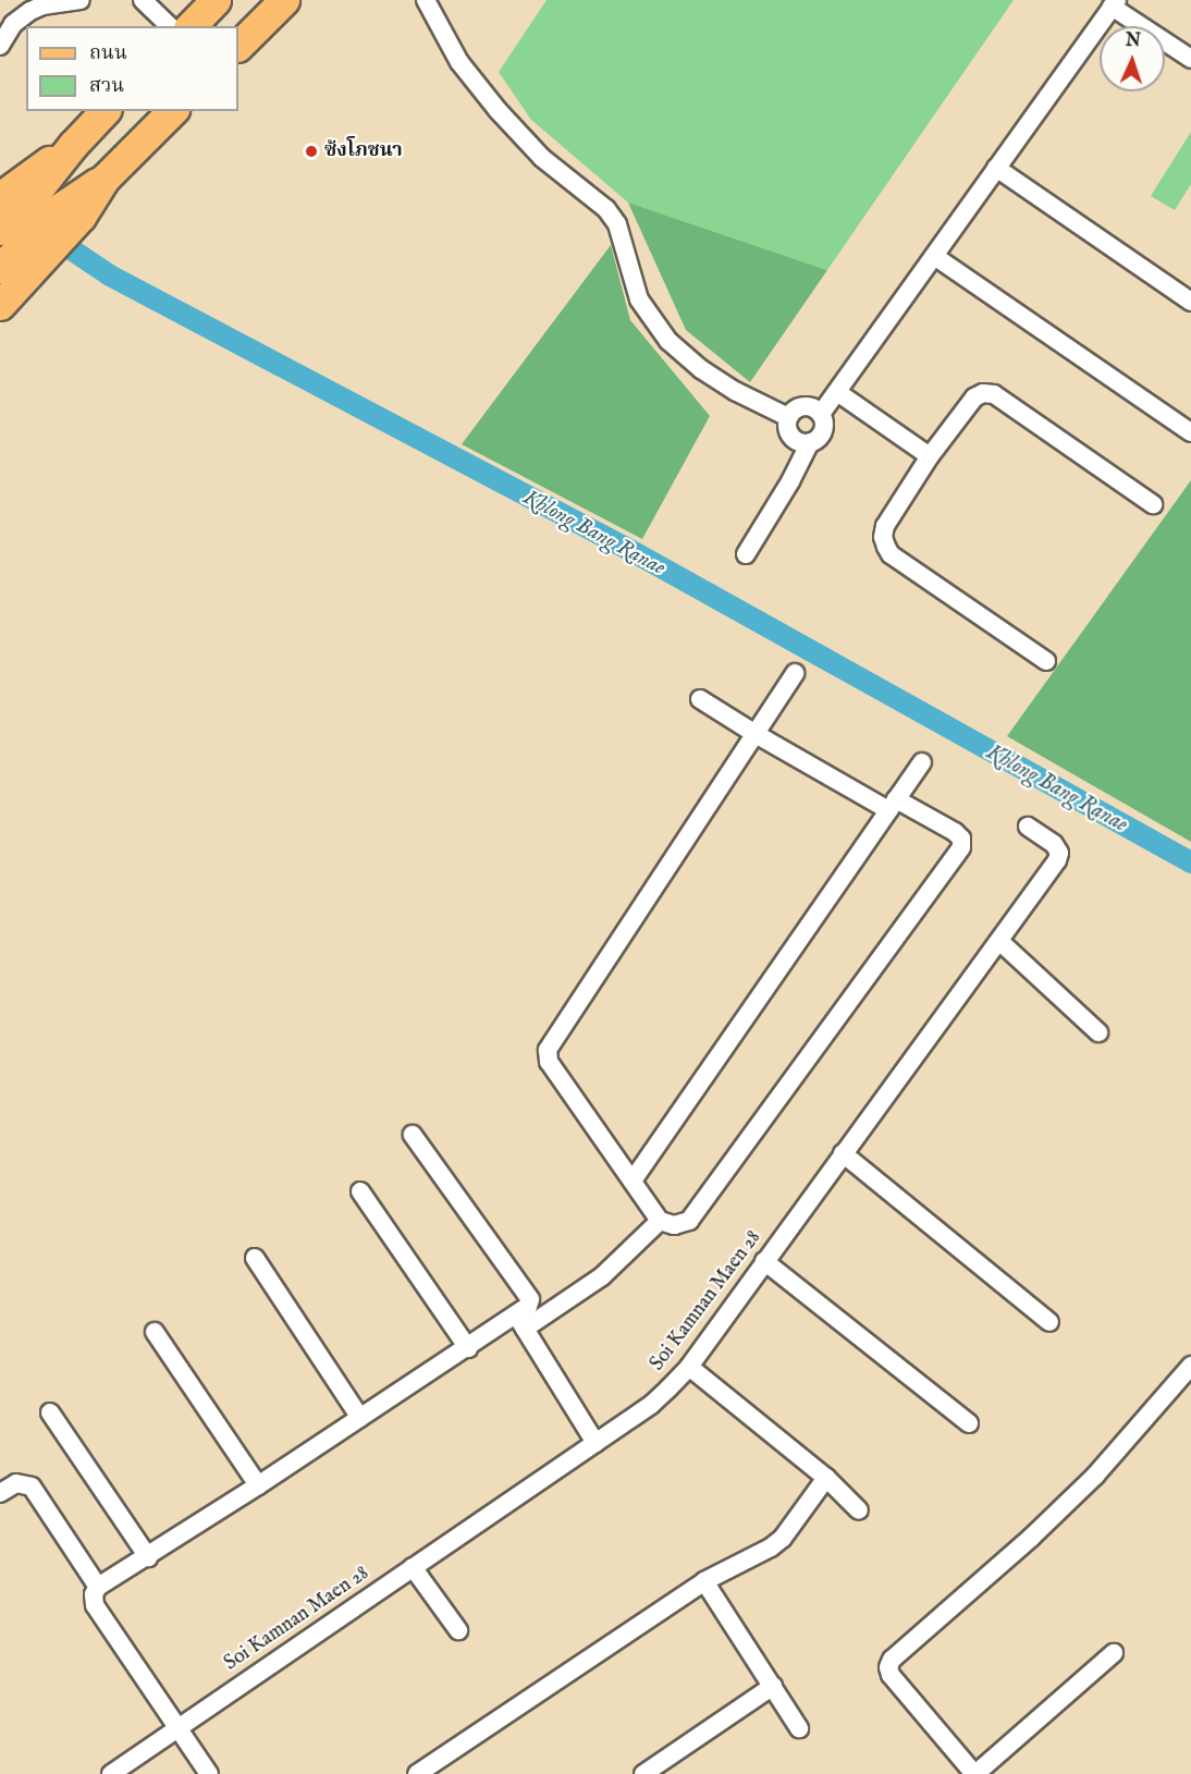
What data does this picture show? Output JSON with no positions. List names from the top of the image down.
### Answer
{
  "streets": {
    "street": ["Soi Kamnan Maen 28"]
  },
  "water": ["Khlong Bang Ranae"],
  "places": ["ซ้งโภชนา"],
  "legend": ["ถนน", "สวน"],
  "north": "top"
}
